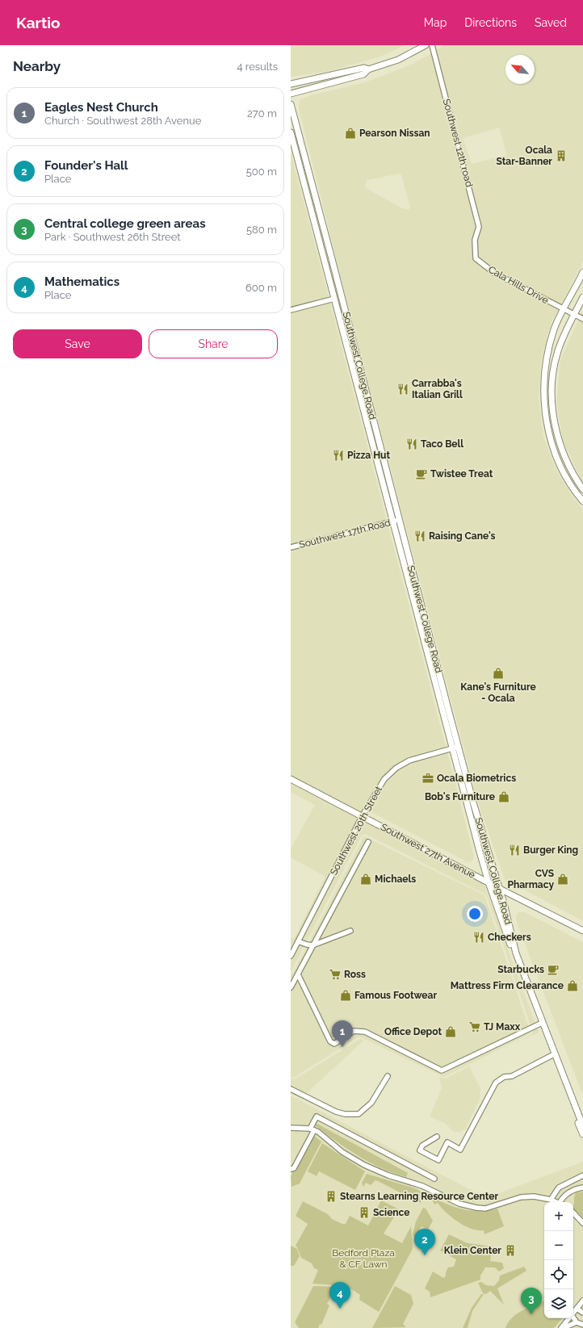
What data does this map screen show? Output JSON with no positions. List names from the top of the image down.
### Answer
{
  "streets": {
    "main road": ["Southwest College Road", "Southwest 27th Avenue"],
    "street": [
      "Southwest 12th road",
      "Cala Hills Drive",
      "Southwest 17th Road",
      "Southwest 20th Street"
    ]
  },
  "crossings": [
    ["Southwest 12th road", "Cala Hills Drive"],
    ["Southwest College Road", "Southwest 17th Road"],
    ["Southwest College Road", "Southwest 20th Street"],
    ["Southwest College Road", "Southwest 27th Avenue"],
    ["Southwest 20th Street", "Southwest 27th Avenue"]
  ],
  "parks": ["Bedford Plaza & CF Lawn"],
  "places": {
    "shop": [
      "Pearson Nissan",
      "Kane's Furniture - Ocala",
      "Bob's Furniture",
      "Michaels",
      "CVS Pharmacy",
      "Mattress Firm Clearance",
      "Famous Footwear",
      "Office Depot"
    ],
    "building": [
      "Ocala Star-Banner",
      "Stearns Learning Resource Center",
      "Science",
      "Klein Center"
    ],
    "restaurant": [
      "Carrabba's Italian Grill",
      "Taco Bell",
      "Pizza Hut",
      "Raising Cane's",
      "Burger King",
      "Checkers"
    ],
    "cafe": ["Twistee Treat", "Starbucks"],
    "office": ["Ocala Biometrics"],
    "supermarket": ["Ross", "TJ Maxx"]
  },
  "north": "top left",
  "page": {
    "header": "Kartio",
    "nav": ["Map", "Directions", "Saved"],
    "heading": ["Nearby", "4 results"],
    "list": [
      {
        "mark": "1",
        "name": "Eagles Nest Church",
        "note": "Church · Southwest 28th Avenue",
        "value": "270 m"
      },
      {
        "mark": "2",
        "name": "Founder's Hall",
        "note": "Place",
        "value": "500 m"
      },
      {
        "mark": "3",
        "name": "Central college green areas",
        "note": "Park · Southwest 26th Street",
        "value": "580 m"
      },
      {
        "mark": "4",
        "name": "Mathematics",
        "note": "Place",
        "value": "600 m"
      }
    ],
    "buttons": ["Save", "Share"],
    "pins": [
      "1",
      "2",
      "4",
      "3"
    ],
    "map_buttons": ["+", "−"]
  }
}
